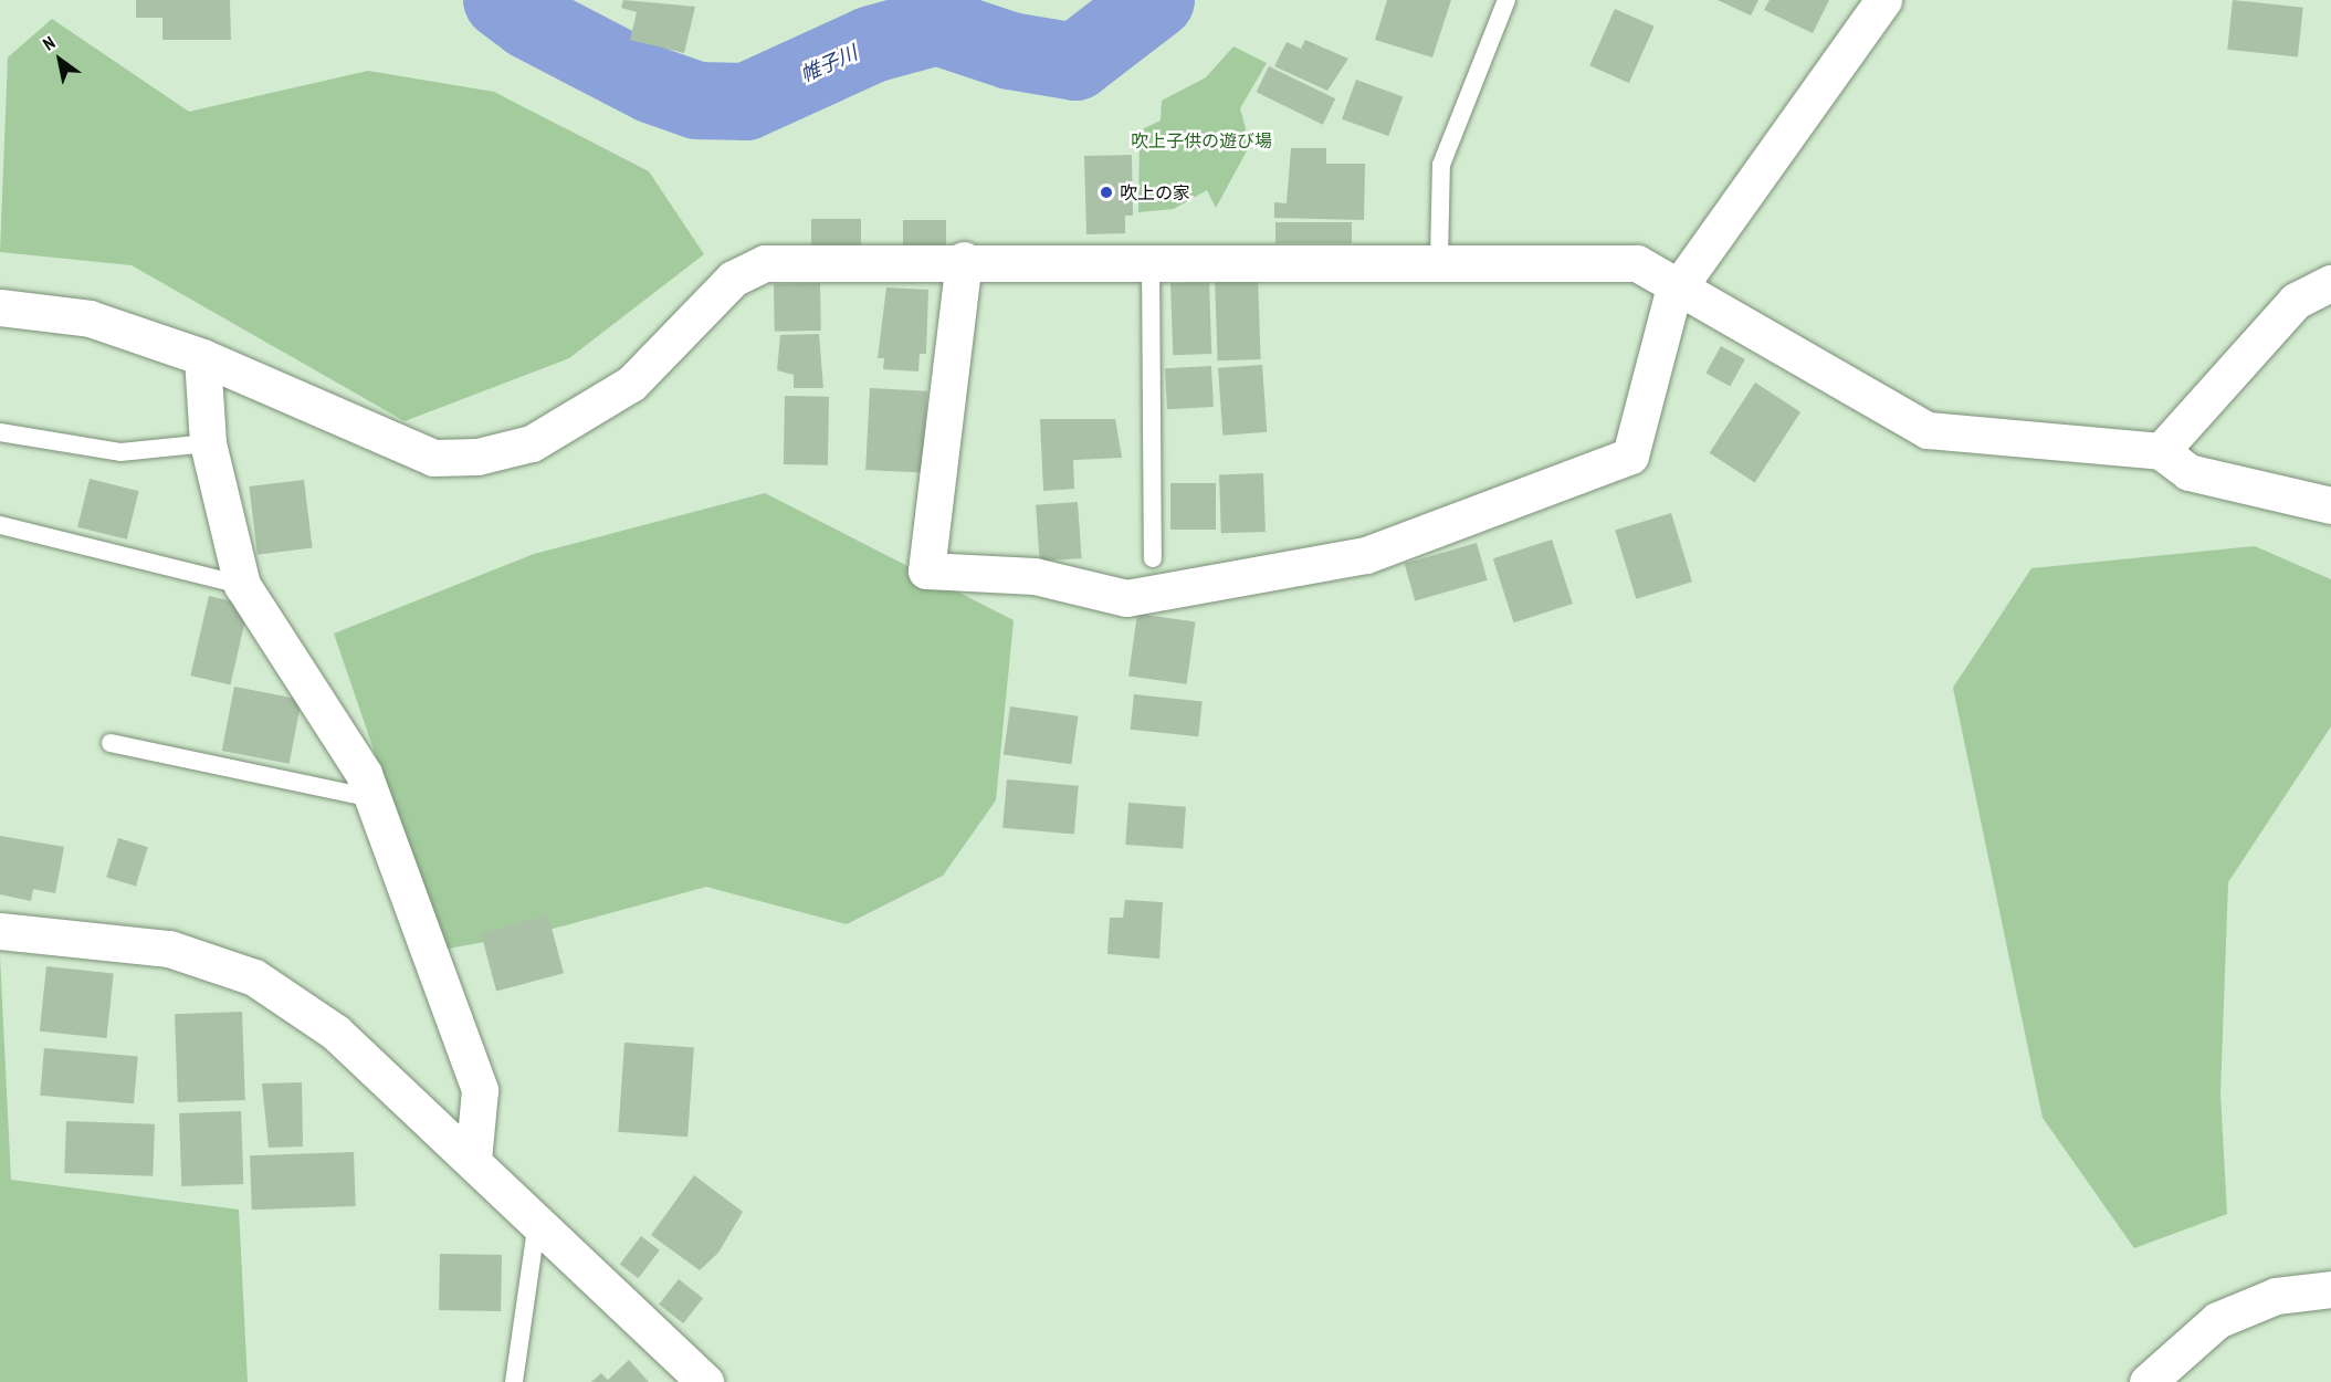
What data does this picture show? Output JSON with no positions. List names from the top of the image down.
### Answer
{
  "water": ["帷子川"],
  "parks": ["吹上子供の遊び場"],
  "places": ["吹上の家"],
  "north": "top left"
}
